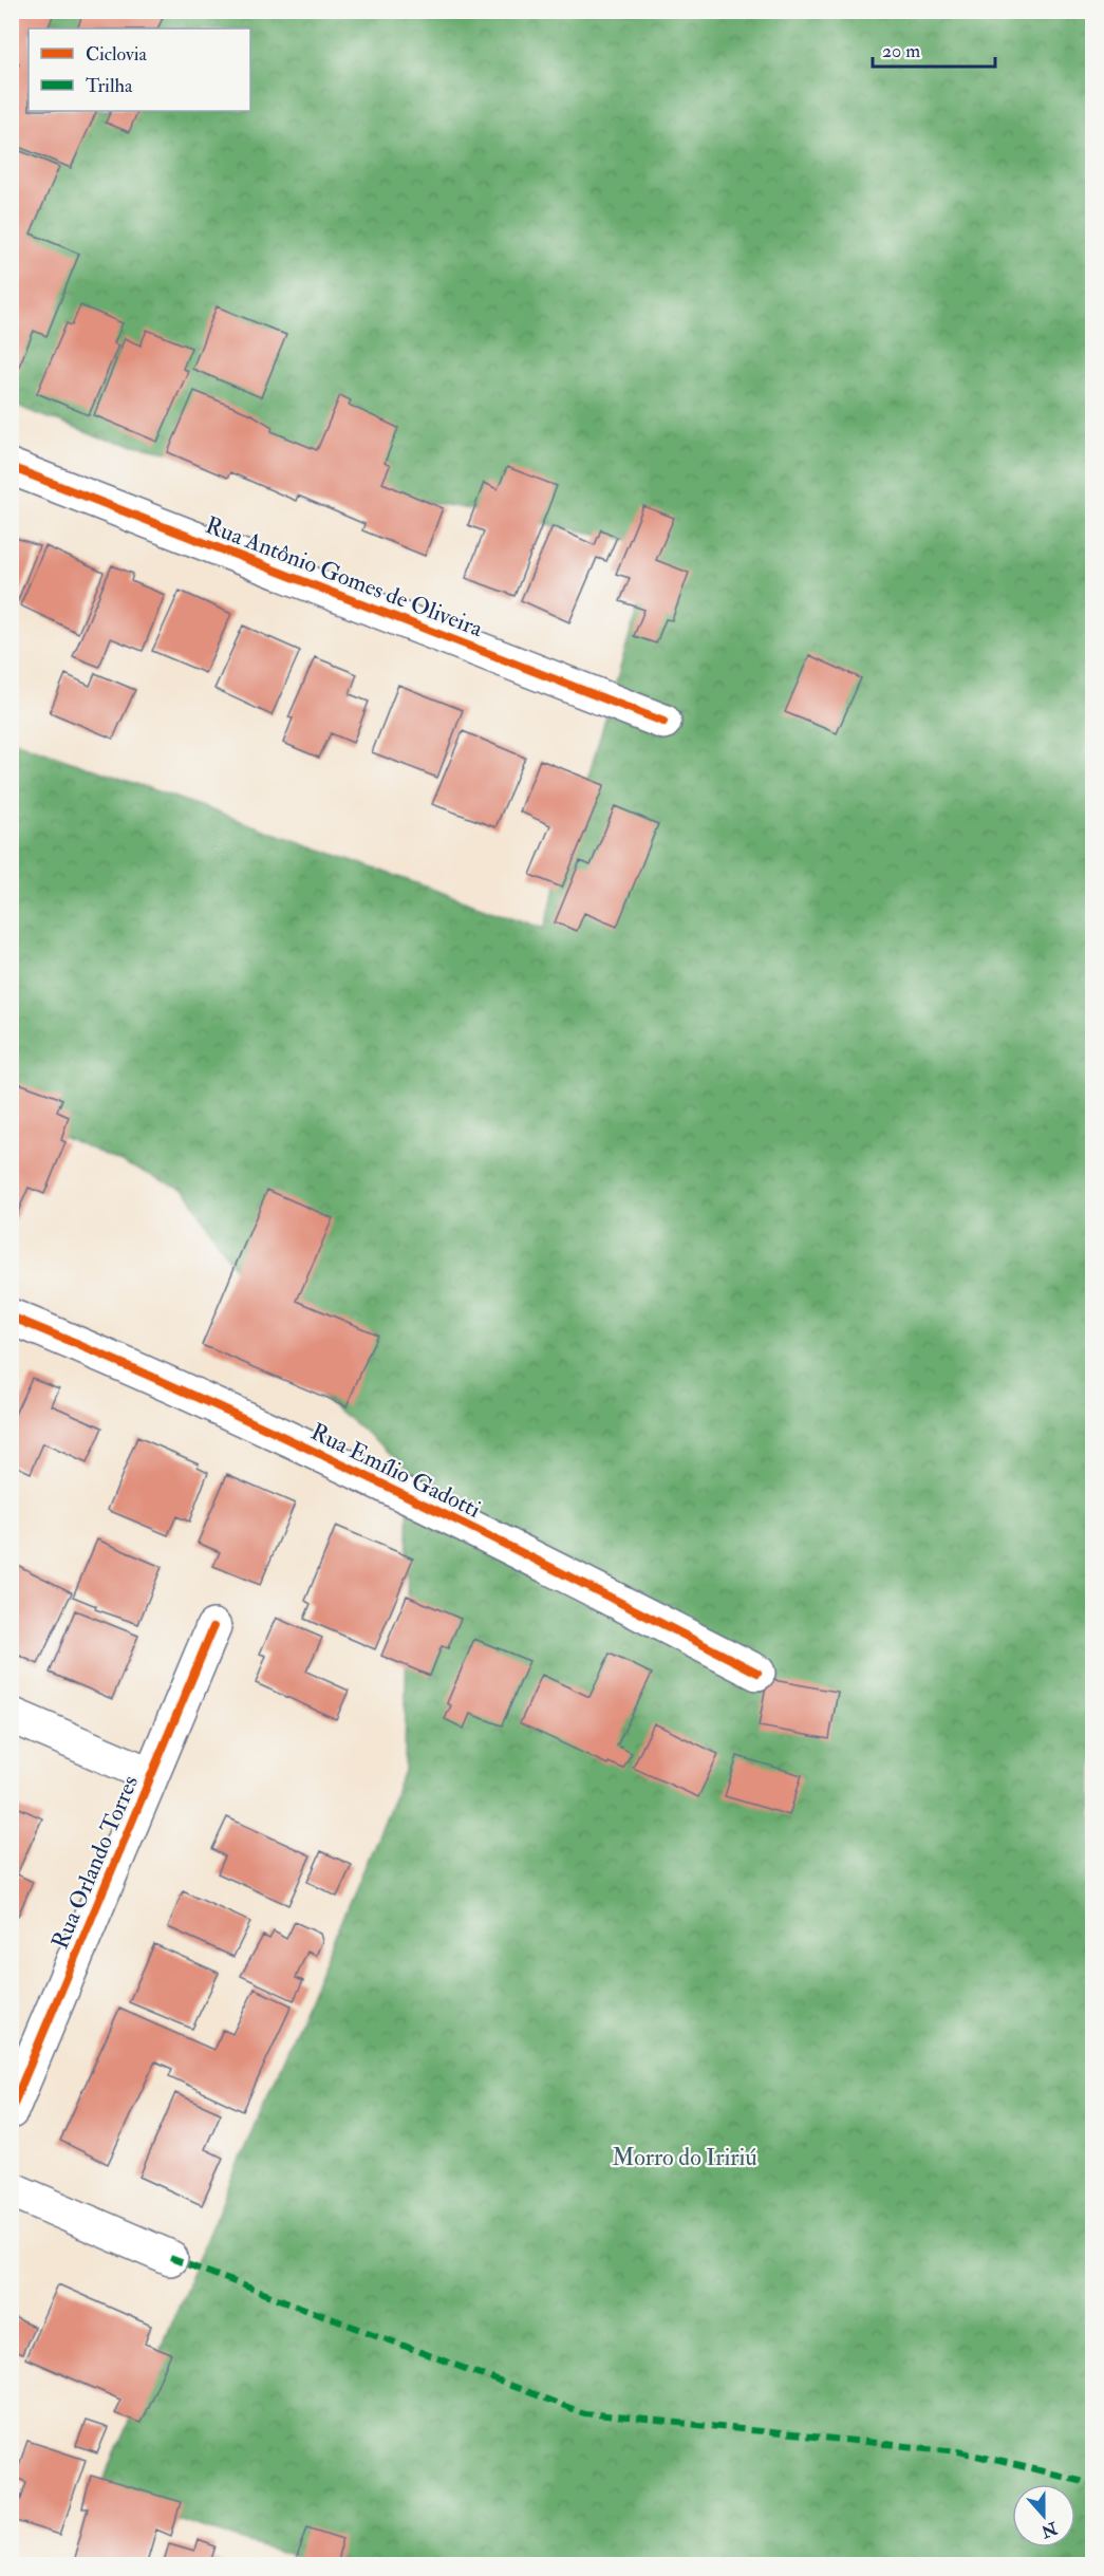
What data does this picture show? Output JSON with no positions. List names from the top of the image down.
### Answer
{
  "streets": {
    "street": ["Rua Antônio Gomes de Oliveira", "Rua Emílio Gadotti", "Rua Orlando Torres"]
  },
  "parks": ["Morro do Iririú"],
  "legend": ["Ciclovia", "Trilha"],
  "scale_bar": "20 m",
  "north": "bottom"
}
